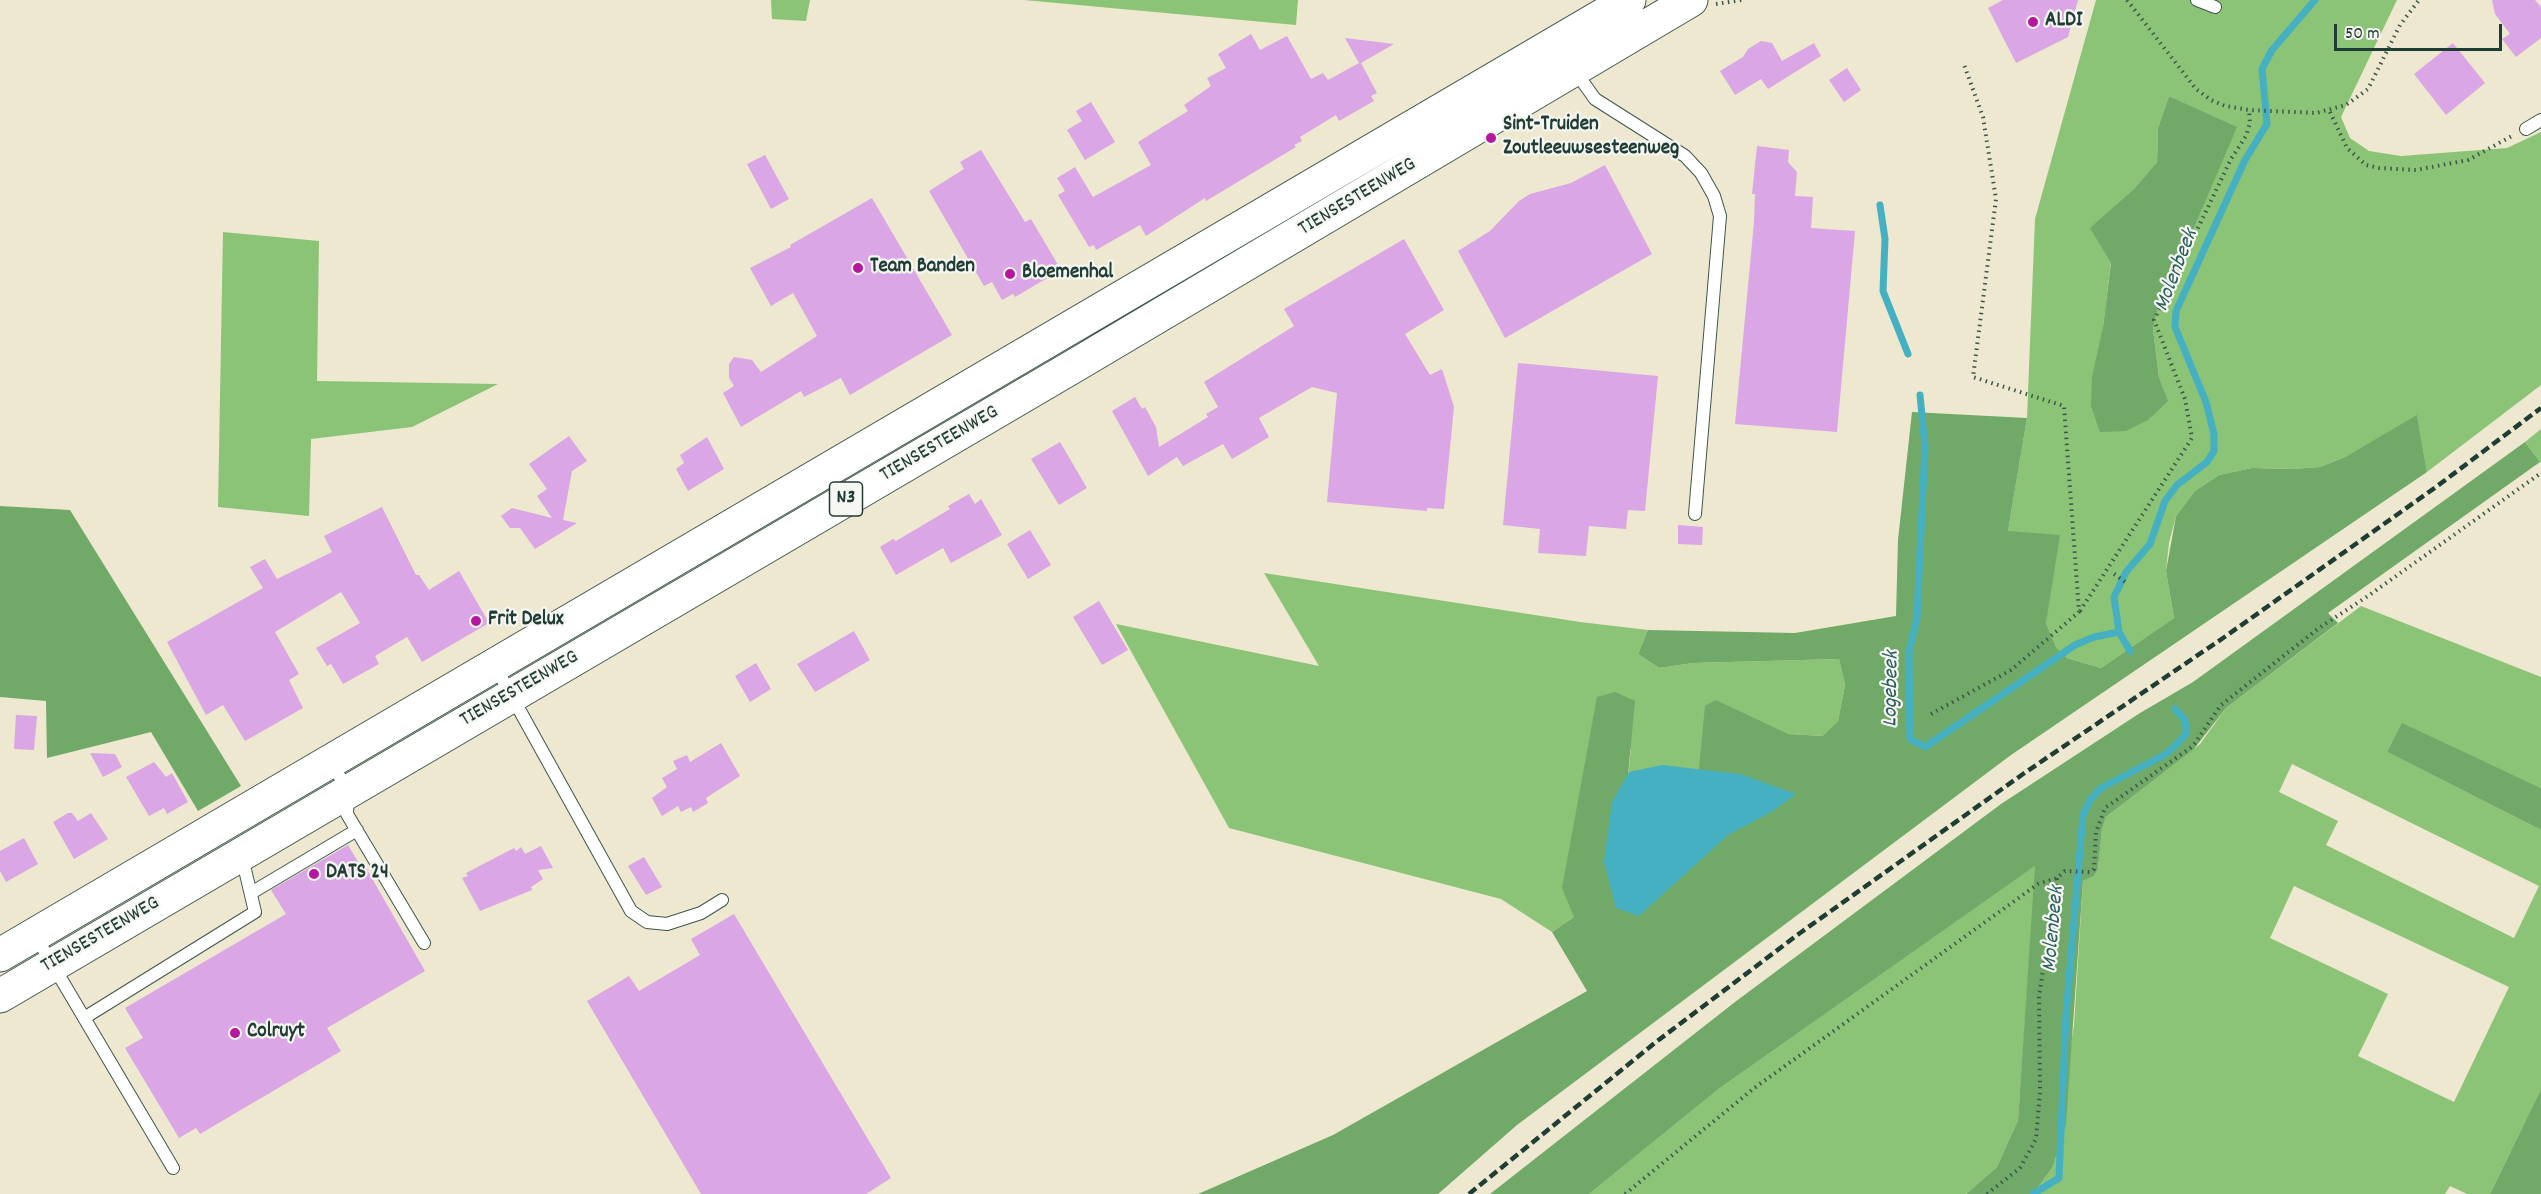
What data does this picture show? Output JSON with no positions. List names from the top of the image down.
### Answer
{
  "streets": {
    "main road": ["TIENSESTEENWEG", "N3"]
  },
  "water": ["Molenbeek", "Logebeek"],
  "places": [
    "ALDI",
    "Sint-Truiden Zoutleeuwsesteenweg",
    "Team Banden",
    "Bloemenhal",
    "Frit Delux",
    "DATS 24",
    "Colruyt"
  ],
  "scale_bar": "50 m"
}
